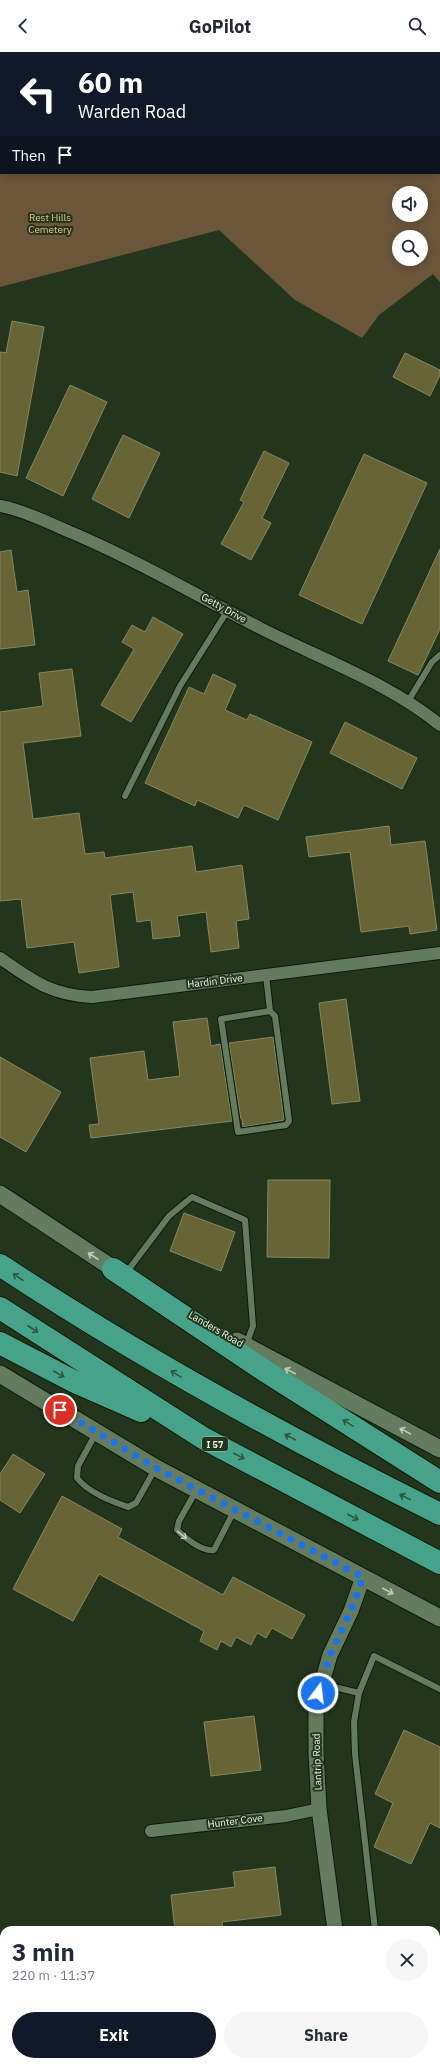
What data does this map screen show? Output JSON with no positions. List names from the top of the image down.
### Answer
{
  "streets": {
    "highway": ["I 57"],
    "main road": ["Landers Road"],
    "street": [
      "Getty Drive",
      "Hardin Drive",
      "Lantrip Road",
      "Hunter Cove"
    ]
  },
  "crossings": [
    ["Lantrip Road", "Hunter Cove"]
  ],
  "parks": ["Rest Hills Cemetery"],
  "page": {
    "header": "GoPilot",
    "turn": ["60 m", "Warden Road"],
    "then": "Then",
    "heading": ["3 min", "220 m · 11:37"],
    "buttons": ["Exit", "Share"]
  }
}
